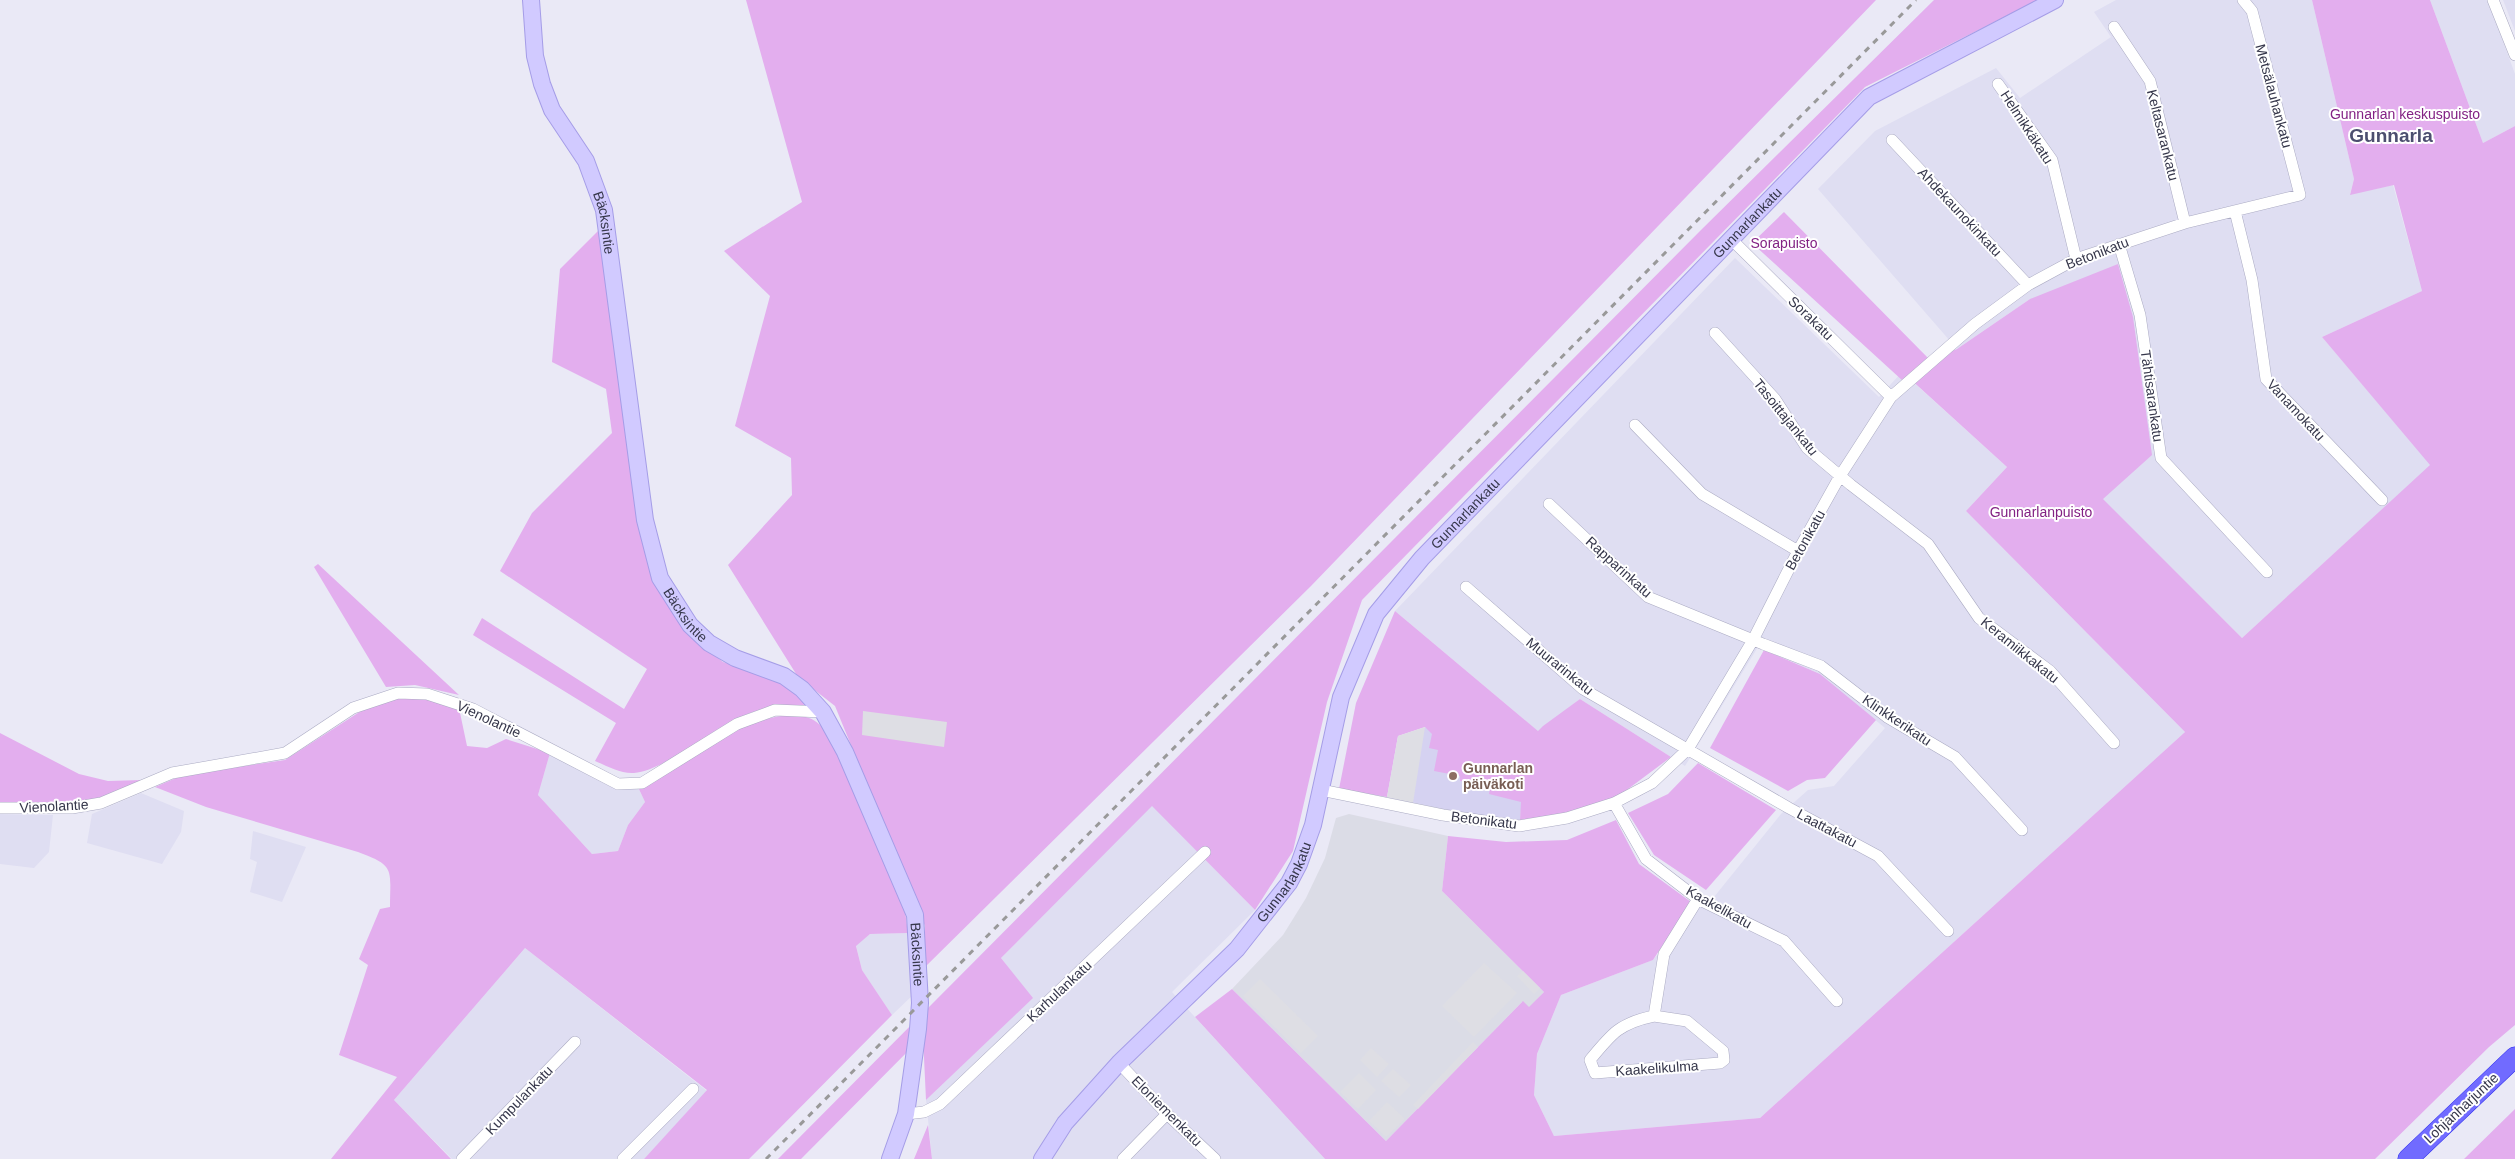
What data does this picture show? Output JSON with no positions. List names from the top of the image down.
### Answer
{
  "streets": {
    "highway": ["Lohjanharjuntie"],
    "street": [
      "Metsälauhankatu",
      "Helmikkäkatu",
      "Keltasarankatu",
      "Ahdekaunokinkatu",
      "Bäcksintie",
      "Gunnarlankatu",
      "Betonikatu",
      "Sorakatu",
      "Tähtisarankatu",
      "Vanamokatu",
      "Tasoittajankatu",
      "Rapparinkatu",
      "Keramiikkakatu",
      "Muurarinkatu",
      "Vienolantie",
      "Klinkkerikatu",
      "Laattakatu",
      "Kaakelikatu",
      "Karhulankatu",
      "Kaakelikulma",
      "Kumpulankatu",
      "Eloniemenkatu"
    ]
  },
  "crossings": [
    ["Metsälauhankatu", "Betonikatu"],
    ["Helmikkäkatu", "Betonikatu"],
    ["Keltasarankatu", "Betonikatu"],
    ["Ahdekaunokinkatu", "Betonikatu"],
    ["Bäcksintie", "Vienolantie"],
    ["Bäcksintie", "Karhulankatu"],
    ["Gunnarlankatu", "Betonikatu"],
    ["Gunnarlankatu", "Sorakatu"],
    ["Gunnarlankatu", "Eloniemenkatu"],
    ["Betonikatu", "Sorakatu"],
    ["Betonikatu", "Tähtisarankatu"],
    ["Betonikatu", "Vanamokatu"],
    ["Betonikatu", "Tasoittajankatu"],
    ["Betonikatu", "Rapparinkatu"],
    ["Betonikatu", "Keramiikkakatu"],
    ["Betonikatu", "Muurarinkatu"],
    ["Betonikatu", "Klinkkerikatu"],
    ["Betonikatu", "Laattakatu"],
    ["Betonikatu", "Kaakelikatu"],
    ["Tasoittajankatu", "Keramiikkakatu"],
    ["Rapparinkatu", "Klinkkerikatu"],
    ["Muurarinkatu", "Laattakatu"]
  ],
  "districts": ["Gunnarla"],
  "parks": ["Gunnarlan keskuspuisto", "Sorapuisto", "Gunnarlanpuisto"],
  "places": ["Gunnarlan päiväkoti"]
}
